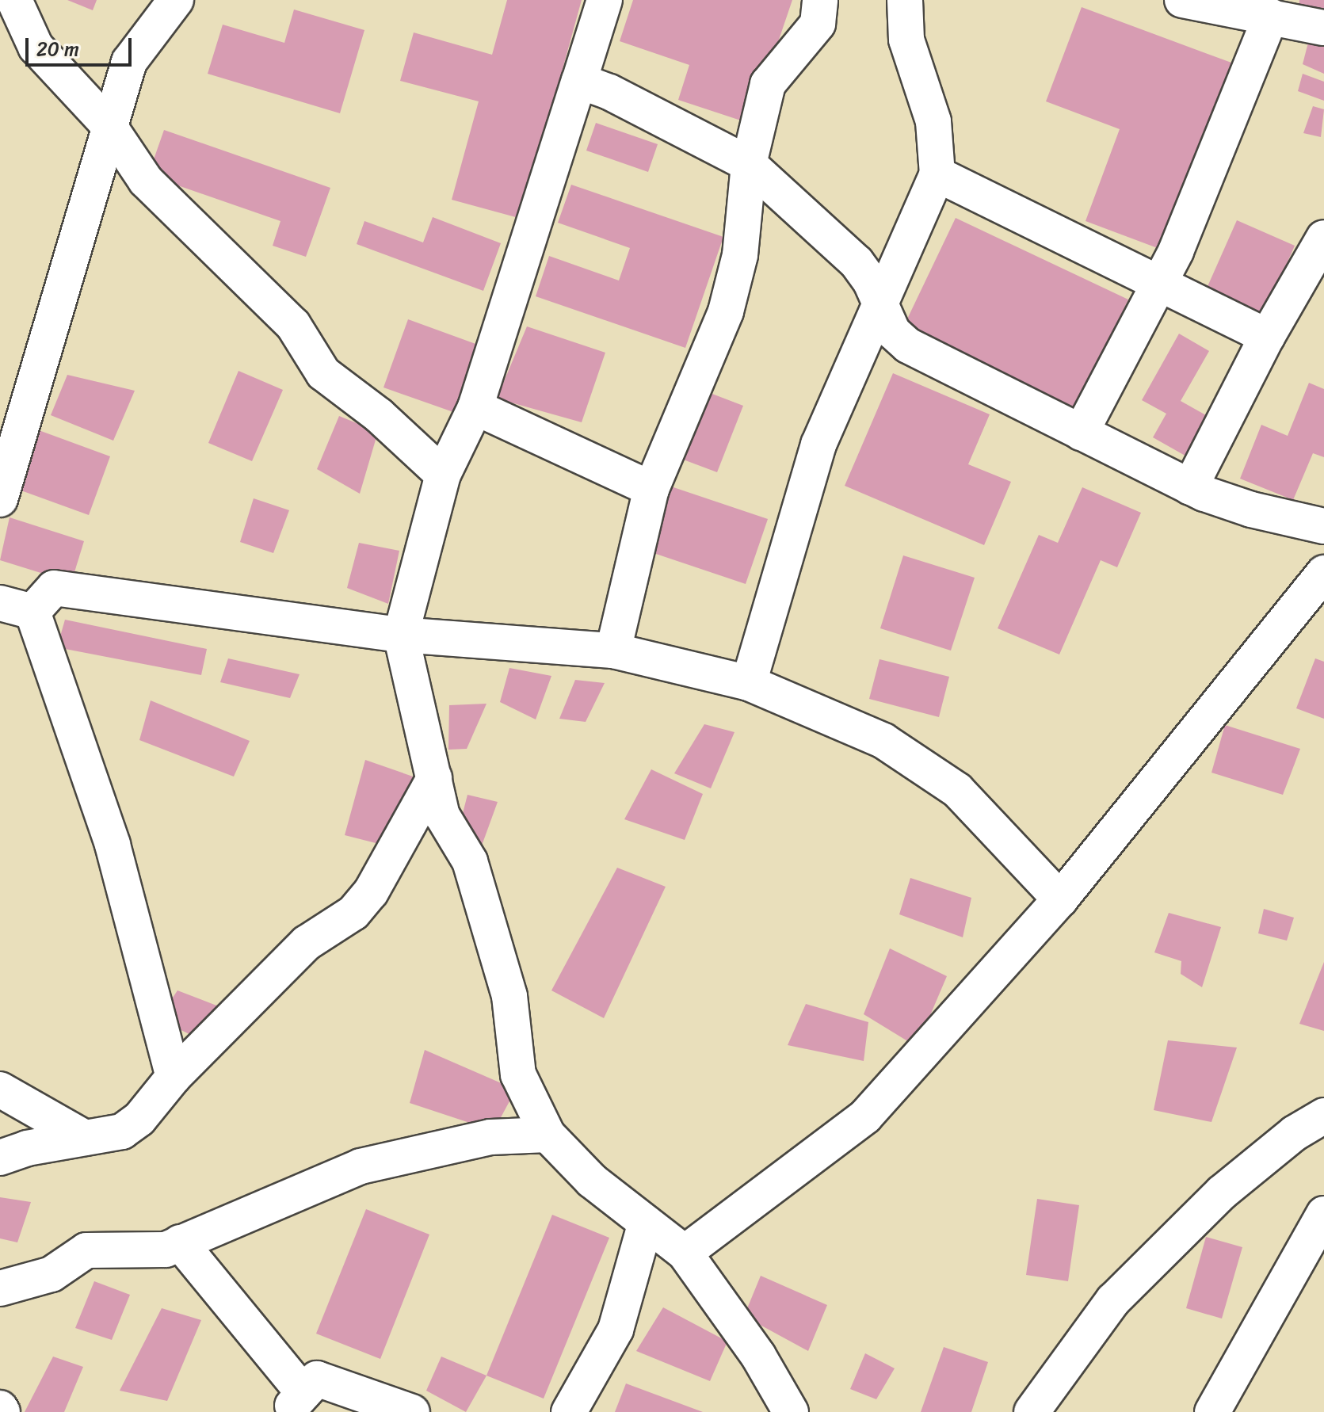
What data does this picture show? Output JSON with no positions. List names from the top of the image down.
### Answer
{
  "scale_bar": "20 m"
}
